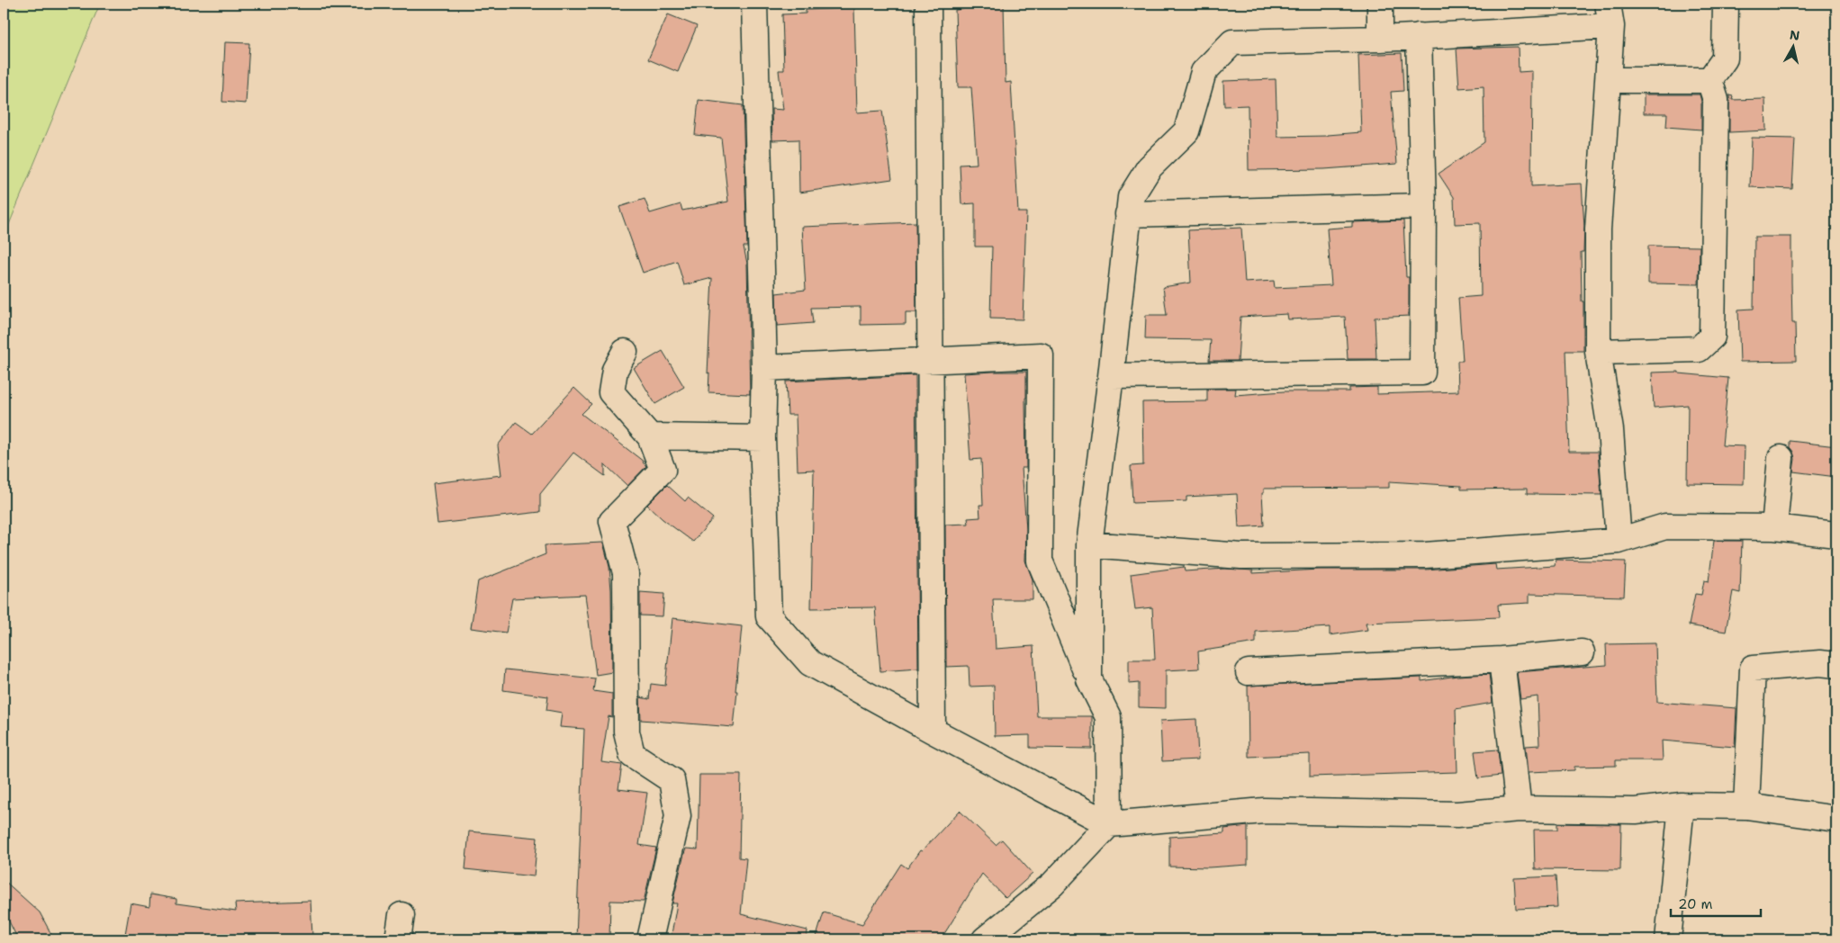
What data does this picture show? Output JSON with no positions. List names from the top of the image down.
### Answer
{
  "scale_bar": "20 m",
  "north": "top"
}
